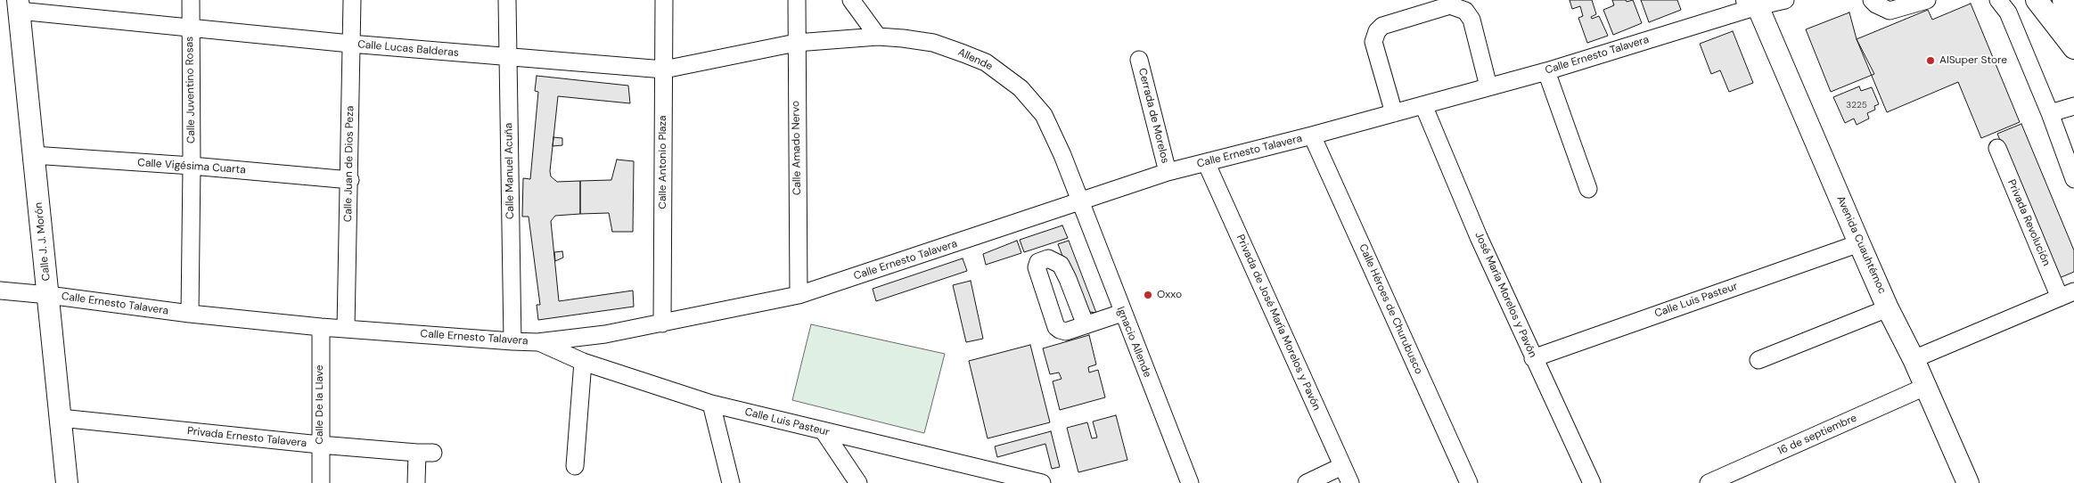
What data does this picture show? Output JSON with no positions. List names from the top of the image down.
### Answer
{
  "streets": {
    "main road": ["Calle J. J. Morón", "Avenida Cuauhtémoc"],
    "street": [
      "Calle Lucas Balderas",
      "Calle Ernesto Talavera",
      "Allende",
      "Calle Juventino Rosas",
      "Cerrada de Morelos",
      "Calle Amado Nervo",
      "Calle Antonio Plaza",
      "Calle Juan de Dios Peza",
      "Calle Vigésima Cuarta",
      "Calle Manuel Acuña",
      "Privada Revolución",
      "José María Morelos y Pavón",
      "Calle Luis Pasteur",
      "Calle Héroes de Churubusco",
      "Privada de José María Morelos y Pavón",
      "Ignacio Allende",
      "Calle De la Llave",
      "16 de septiembre",
      "Privada Ernesto Talavera"
    ]
  },
  "crossings": [
    ["Calle Lucas Balderas", "Allende"],
    ["Calle Lucas Balderas", "Calle Juventino Rosas"],
    ["Calle Lucas Balderas", "Calle Amado Nervo"],
    ["Calle Lucas Balderas", "Calle Antonio Plaza"],
    ["Calle Lucas Balderas", "Calle Juan de Dios Peza"],
    ["Calle Lucas Balderas", "Calle Manuel Acuña"],
    ["Calle Lucas Balderas", "Calle J. J. Morón"],
    ["Calle Ernesto Talavera", "Allende"],
    ["Calle Ernesto Talavera", "Calle Juventino Rosas"],
    ["Calle Ernesto Talavera", "Cerrada de Morelos"],
    ["Calle Ernesto Talavera", "Calle Amado Nervo"],
    ["Calle Ernesto Talavera", "Calle Antonio Plaza"],
    ["Calle Ernesto Talavera", "Calle Juan de Dios Peza"],
    ["Calle Ernesto Talavera", "Calle Manuel Acuña"],
    ["Calle Ernesto Talavera", "Calle J. J. Morón"],
    ["Calle Ernesto Talavera", "Avenida Cuauhtémoc"],
    ["Calle Ernesto Talavera", "José María Morelos y Pavón"],
    ["Calle Ernesto Talavera", "Calle Luis Pasteur"],
    ["Calle Ernesto Talavera", "Calle Héroes de Churubusco"],
    ["Calle Ernesto Talavera", "Privada de José María Morelos y Pavón"],
    ["Calle Ernesto Talavera", "Ignacio Allende"],
    ["Calle Ernesto Talavera", "Calle De la Llave"],
    ["Allende", "Calle Amado Nervo"],
    ["Allende", "Ignacio Allende"],
    ["Calle Juventino Rosas", "Calle Vigésima Cuarta"],
    ["Calle Juan de Dios Peza", "Calle Vigésima Cuarta"],
    ["Calle Vigésima Cuarta", "Calle J. J. Morón"],
    ["Calle J. J. Morón", "Privada Ernesto Talavera"],
    ["Avenida Cuauhtémoc", "Calle Luis Pasteur"],
    ["Avenida Cuauhtémoc", "16 de septiembre"],
    ["José María Morelos y Pavón", "Calle Luis Pasteur"],
    ["Calle De la Llave", "Privada Ernesto Talavera"]
  ],
  "places": ["AlSuper Store", "Oxxo"],
  "house_numbers": ["3225"]
}
